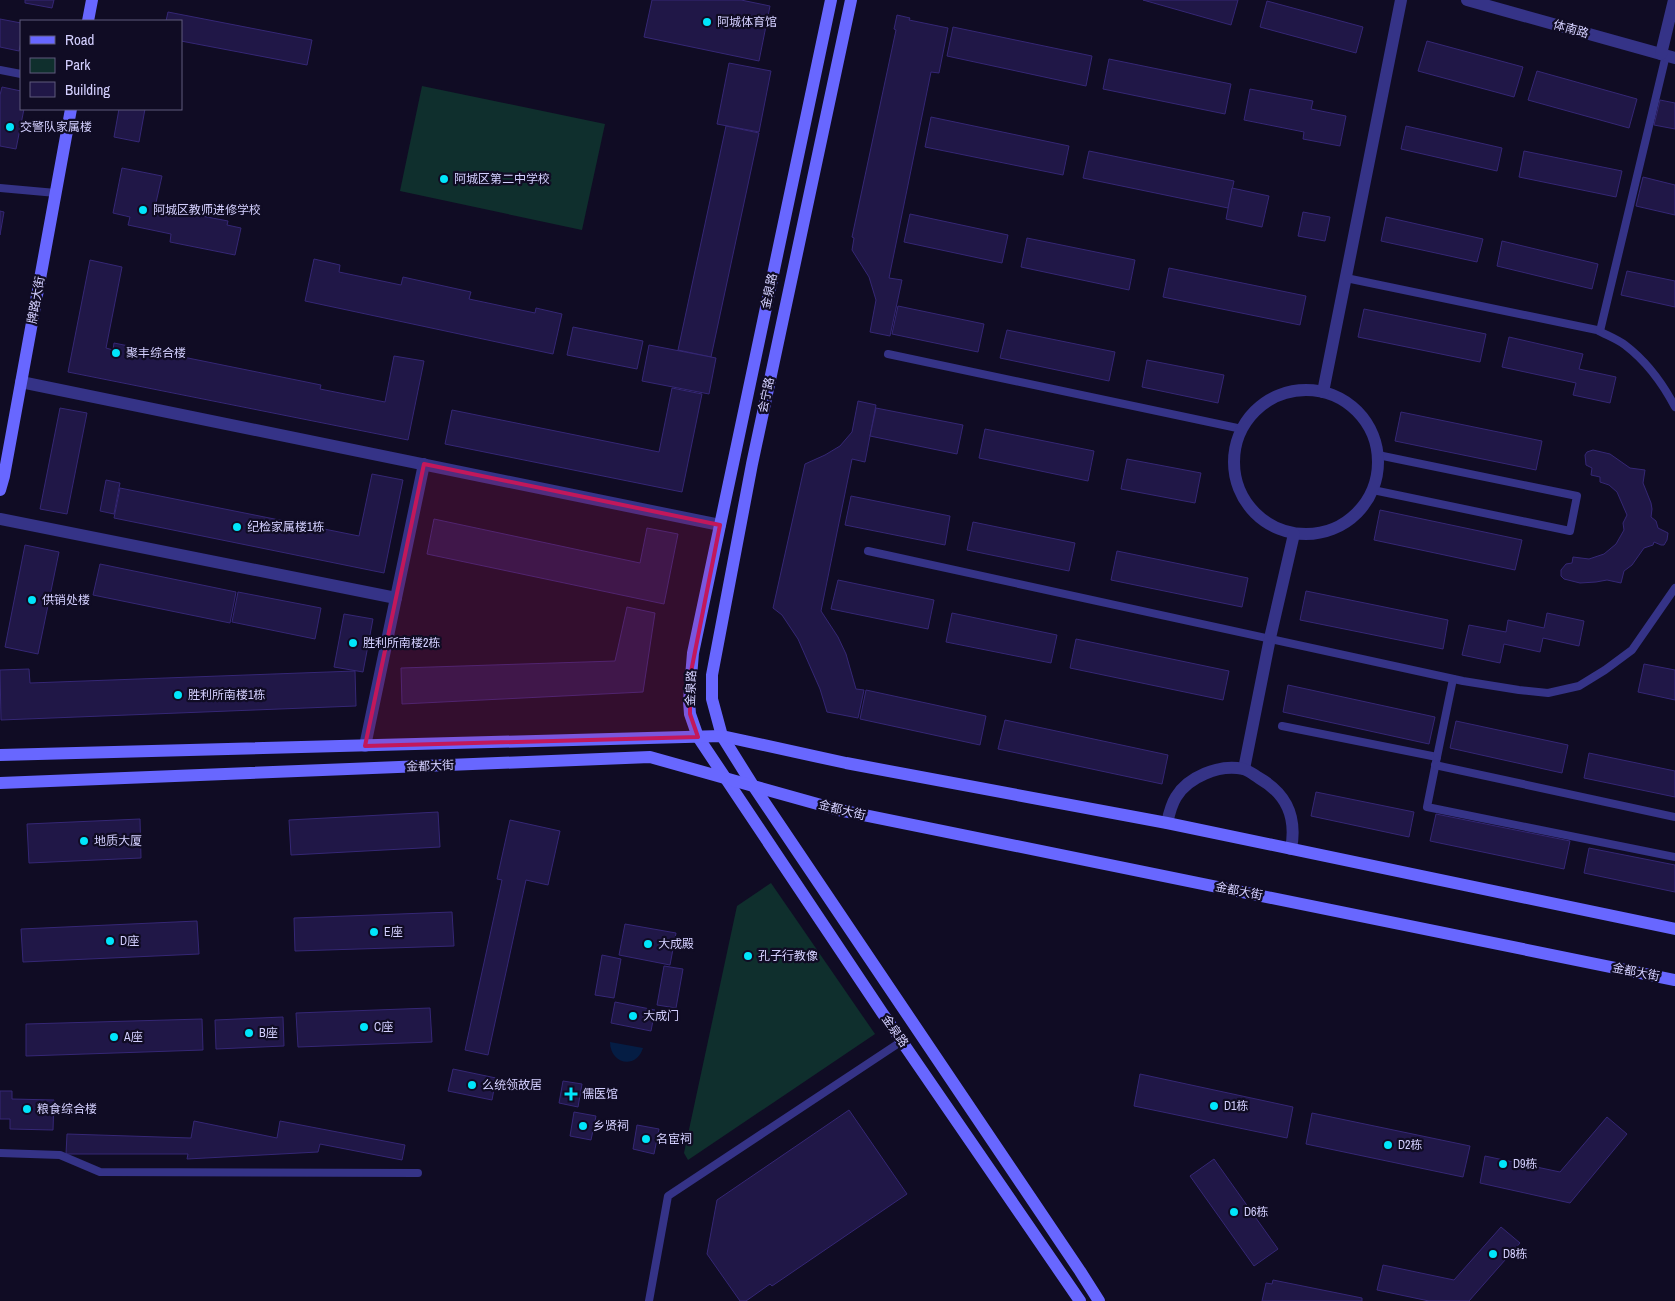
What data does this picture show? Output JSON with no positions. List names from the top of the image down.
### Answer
{
  "streets": {
    "main road": [
      "金泉路",
      "牌路大街",
      "会宁路",
      "金都大街"
    ],
    "street": ["体南路"]
  },
  "crossings": [
    ["金泉路", "会宁路"],
    ["金泉路", "金都大街"],
    ["会宁路", "金都大街"]
  ],
  "places": {
    "other": [
      "阿城体育馆",
      "交警队家属楼",
      "阿城区第二中学校",
      "阿城区教师进修学校",
      "聚丰综合楼",
      "纪检家属楼1栋",
      "供销处楼",
      "胜利所南楼2栋",
      "胜利所南楼1栋",
      "地质大厦",
      "E座",
      "D座",
      "大成殿",
      "孔子行教像",
      "大成门",
      "C座",
      "B座",
      "A座",
      "么统领故居",
      "D1栋",
      "粮食综合楼",
      "乡贤祠",
      "名宦祠",
      "D2栋",
      "D9栋",
      "D6栋",
      "D8栋"
    ],
    "health": ["儒医馆"]
  },
  "legend": ["Road", "Park", "Building"]
}
